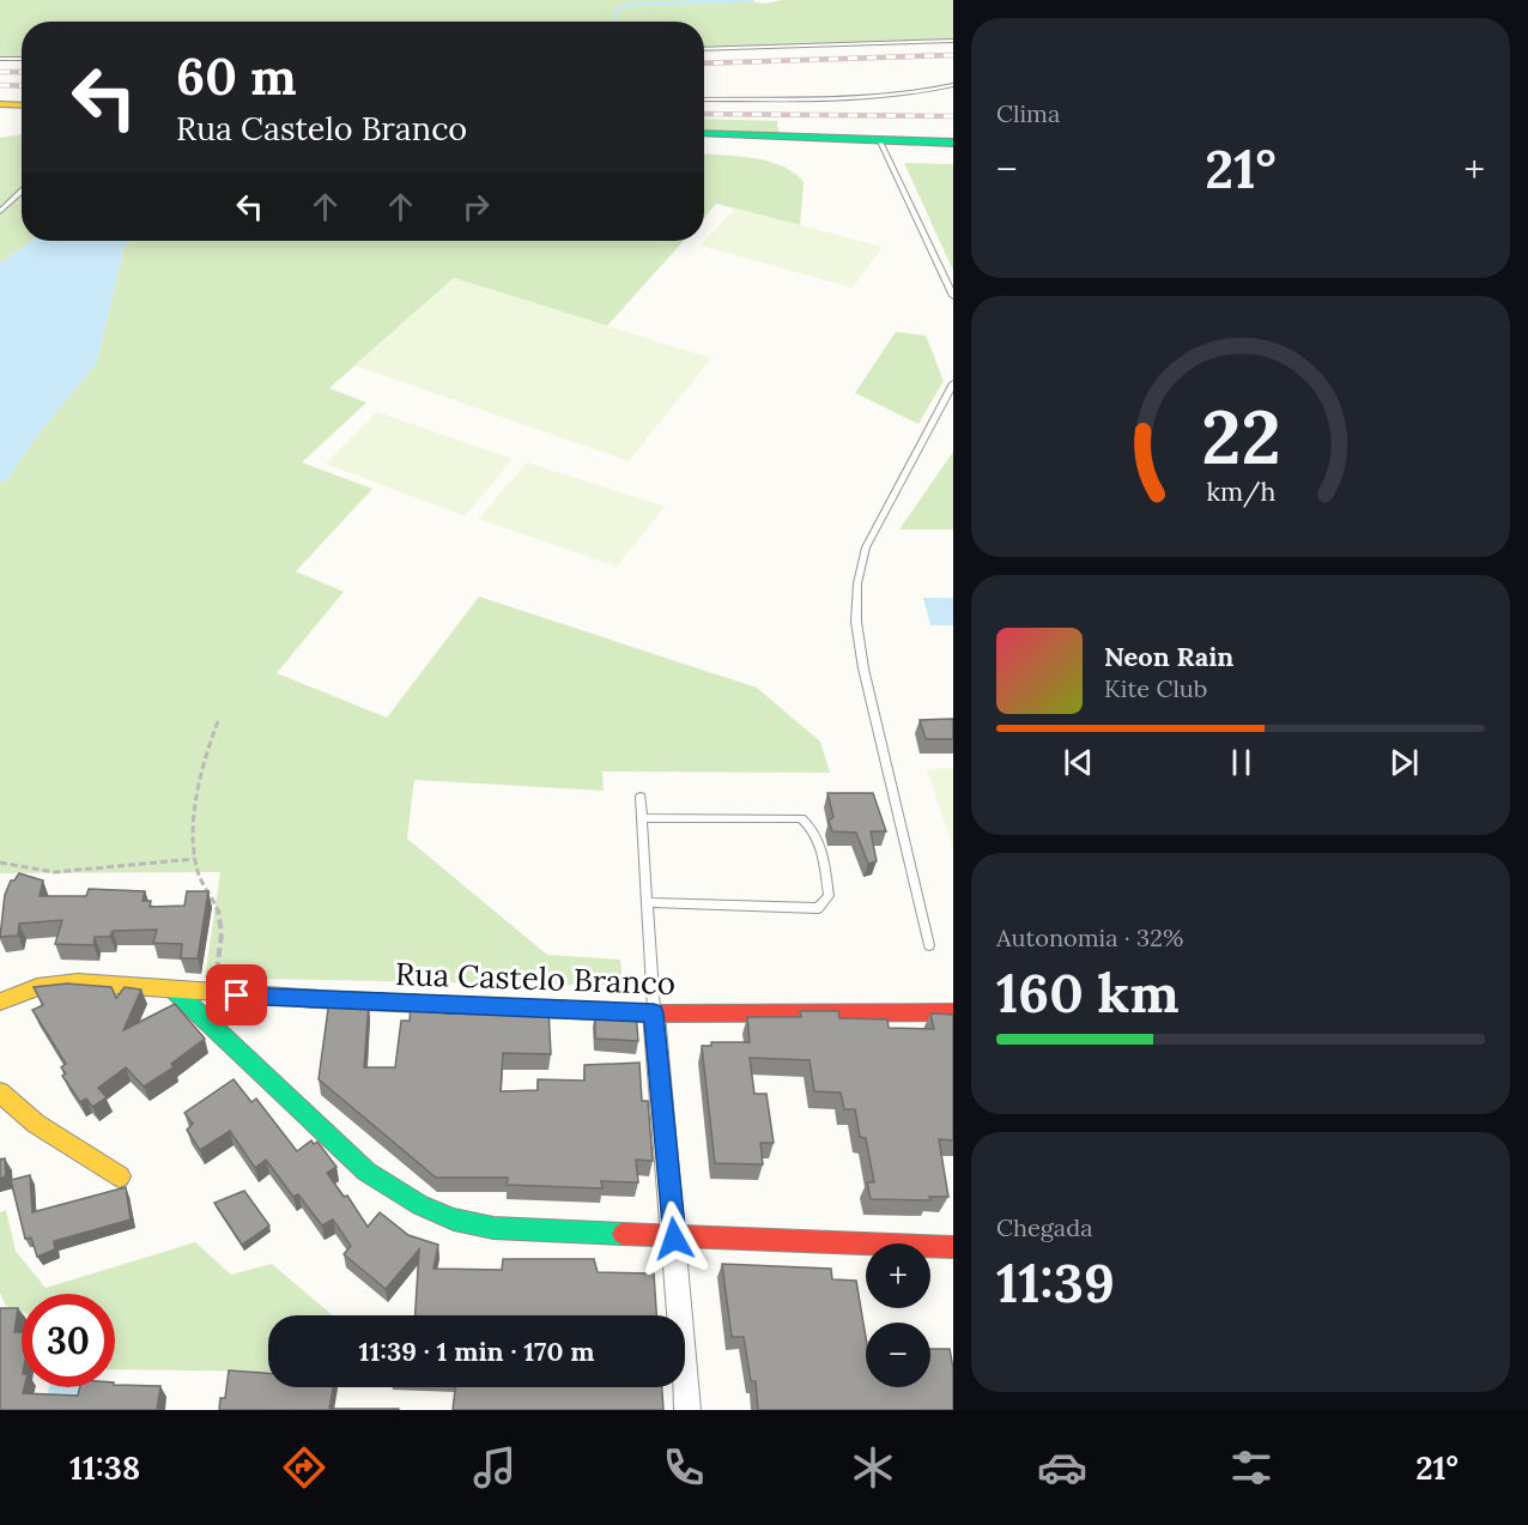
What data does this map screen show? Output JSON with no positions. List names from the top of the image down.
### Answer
{
  "streets": {
    "street": ["Rua Castelo Branco"]
  },
  "page": {
    "tile": [
      "Clima",
      ["Autonomia · 32%", "160 km"],
      ["Chegada", "11:39"]
    ],
    "turn": ["60 m", "Rua Castelo Branco"],
    "heat": ["−", "21°", "+"],
    "song": ["Neon Rain", "Kite Club"],
    "map_buttons": ["+", "−"],
    "limit": "30",
    "trip": "11:39 · 1 min · 170 m",
    "tabs": ["11:38", "21°"],
    "gauge": ["22", "km/h"]
  }
}
